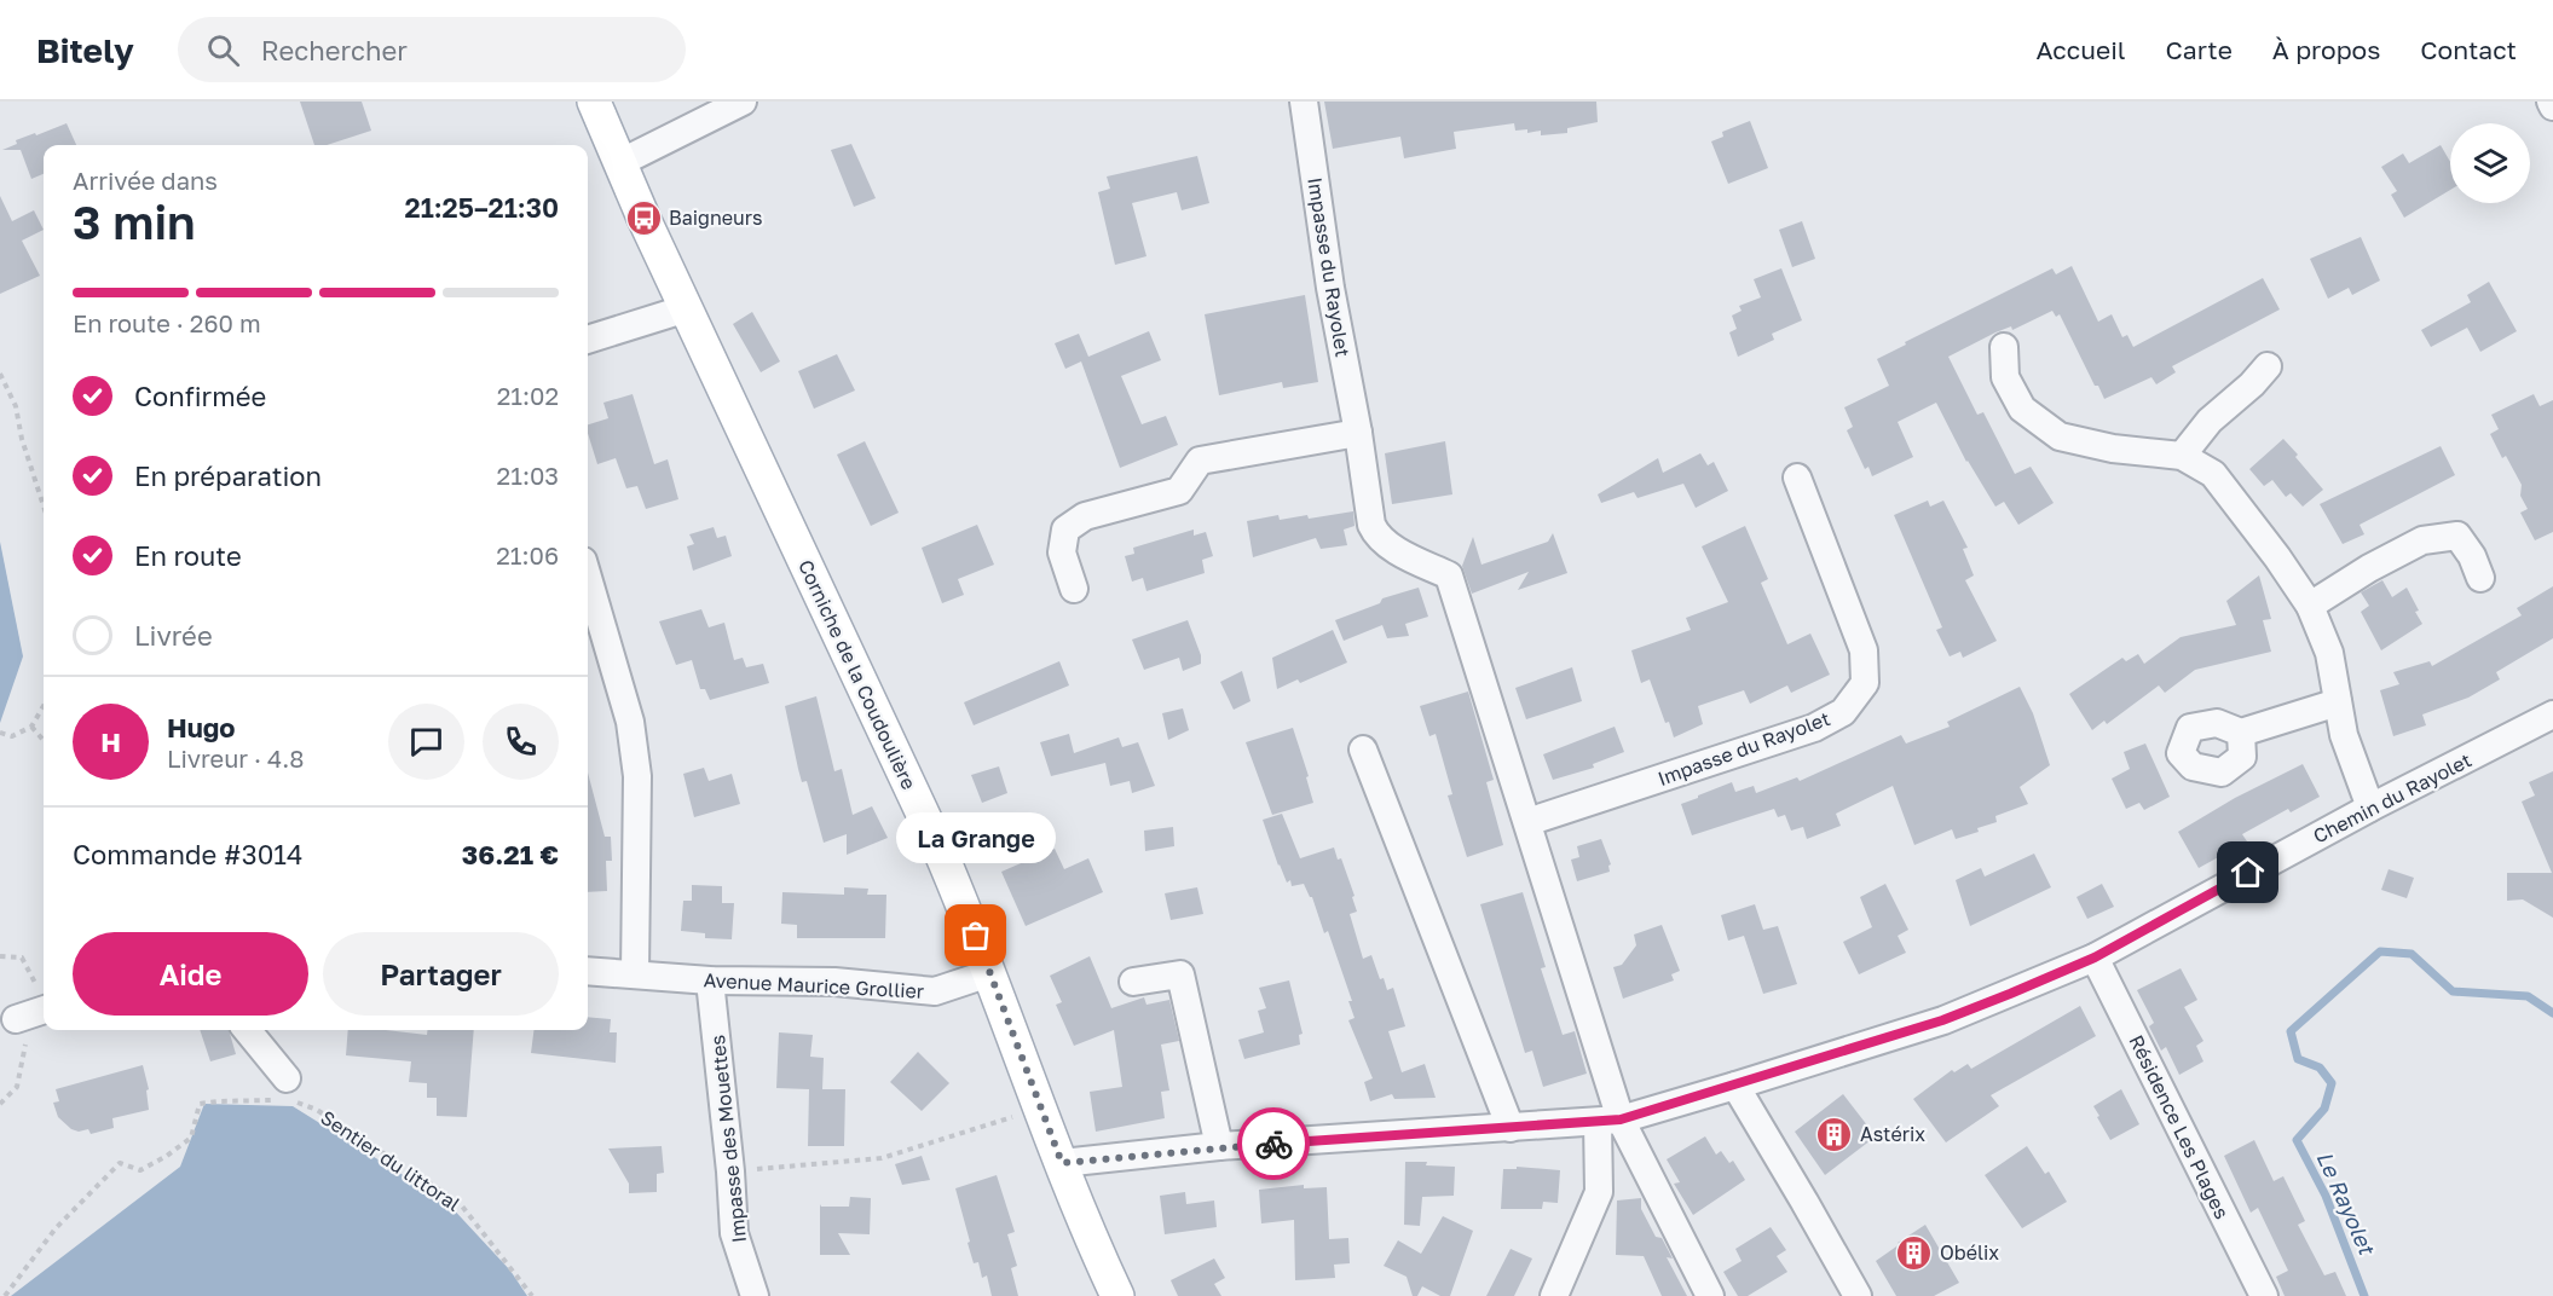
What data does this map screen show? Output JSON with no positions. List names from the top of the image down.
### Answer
{
  "streets": {
    "main road": ["Corniche de la Coudoulière"],
    "street": [
      "Impasse du Rayolet",
      "Chemin du Rayolet",
      "Avenue Maurice Grollier",
      "Résidence Les Plages",
      "Impasse des Mouettes"
    ],
    "path": ["Sentier du littoral"]
  },
  "crossings": [
    ["Impasse du Rayolet", "Chemin du Rayolet"],
    ["Corniche de la Coudoulière", "Chemin du Rayolet"],
    ["Corniche de la Coudoulière", "Avenue Maurice Grollier"],
    ["Chemin du Rayolet", "Résidence Les Plages"],
    ["Avenue Maurice Grollier", "Impasse des Mouettes"]
  ],
  "water": ["Le Rayolet"],
  "places": {
    "bus stop": ["Baigneurs"],
    "other": ["La Grange"],
    "building": ["Astérix", "Obélix"]
  },
  "page": {
    "header": "Bitely",
    "search": "Rechercher",
    "nav": [
      "Accueil",
      "Carte",
      "À propos",
      "Contact"
    ],
    "heading": ["3 min", "Arrivée dans", "21:25–21:30"],
    "panel": [
      "Hugo",
      "Livreur · 4.8",
      "Commande #3014",
      "36.21 €"
    ],
    "bar": "En route · 260 m",
    "list": [
      ["Confirmée", "21:02"],
      ["En préparation", "21:03"],
      ["En route", "21:06"],
      "Livrée"
    ],
    "round": "H",
    "bubble": "La Grange",
    "buttons": ["Aide", "Partager"]
  }
}
